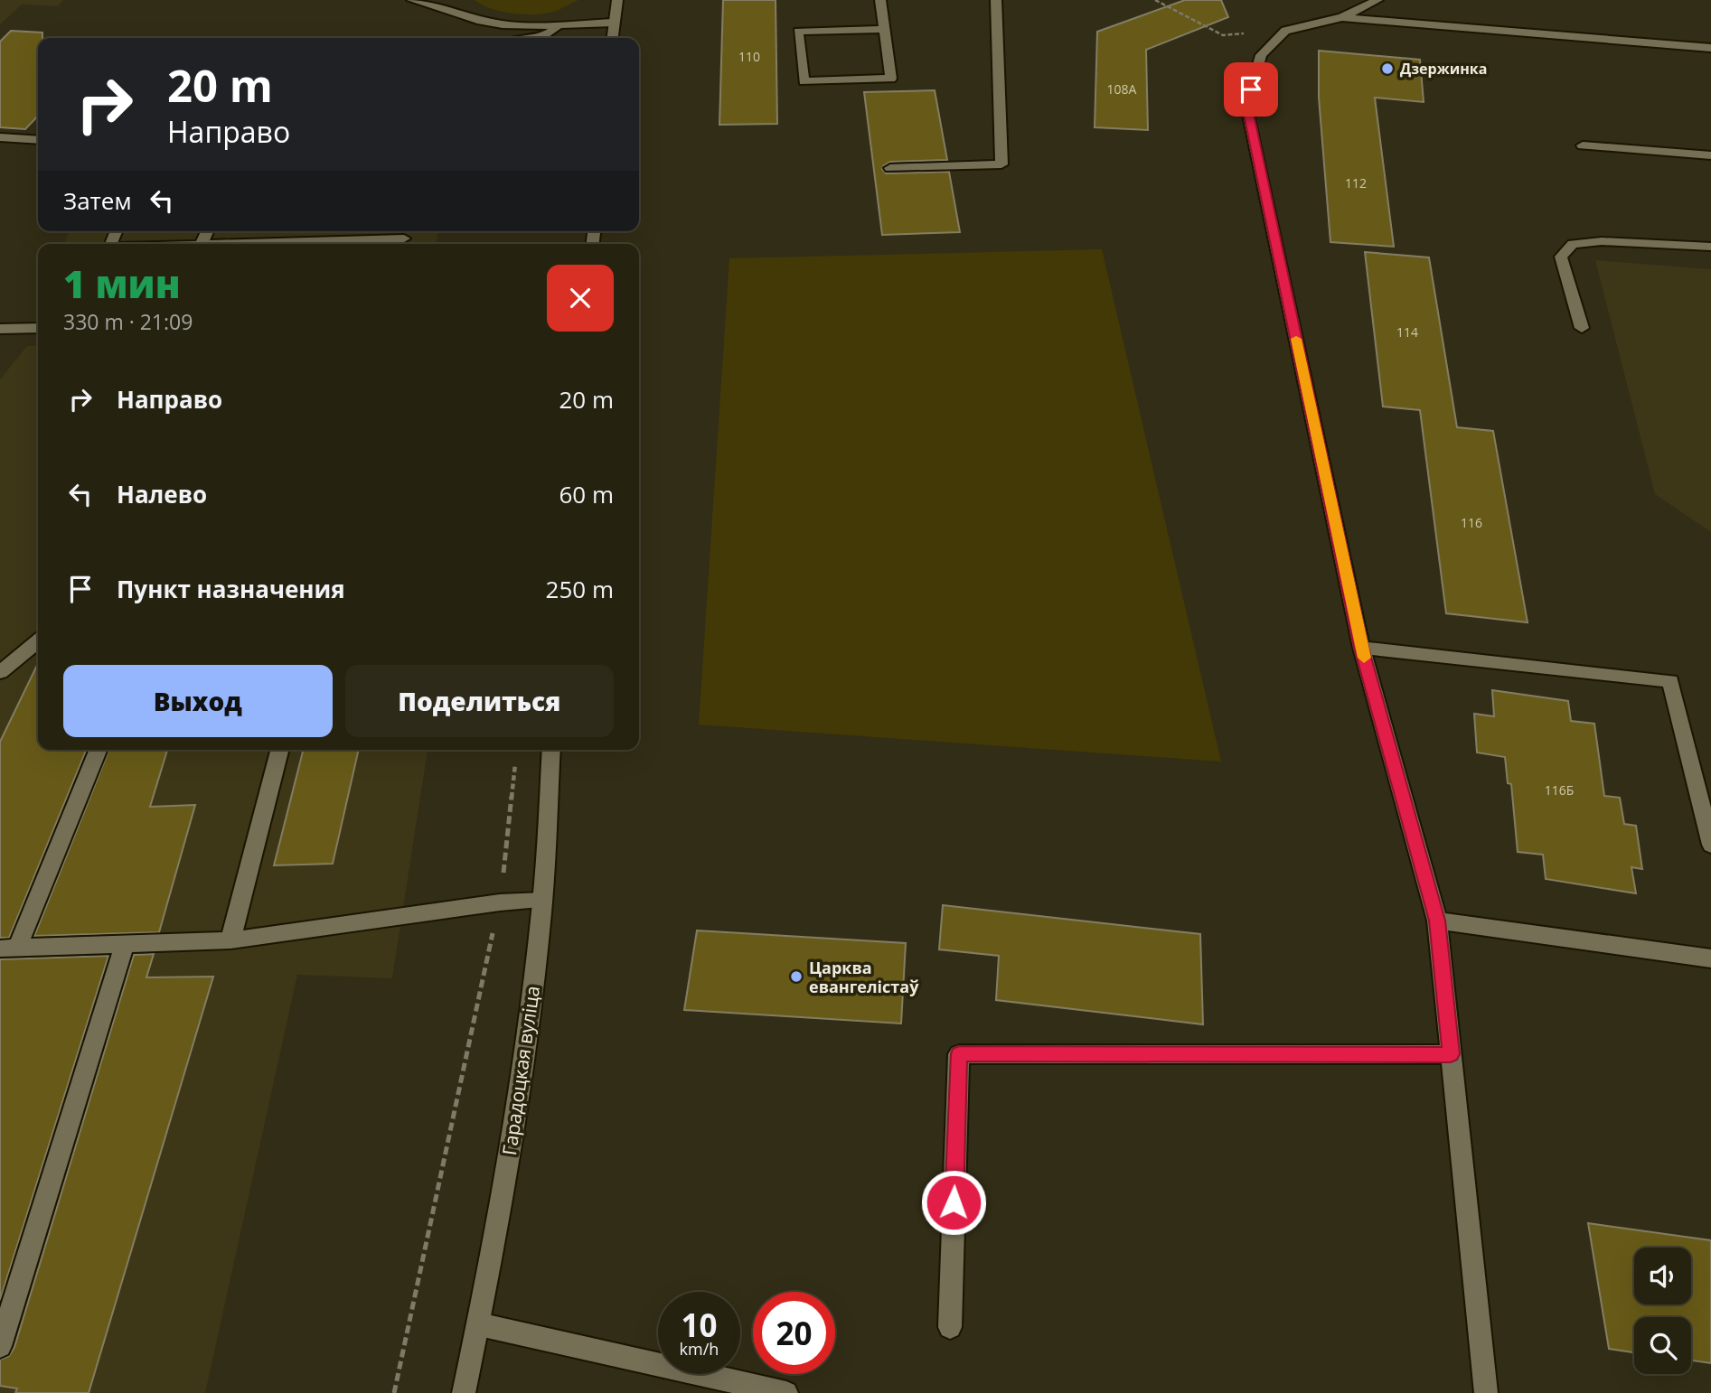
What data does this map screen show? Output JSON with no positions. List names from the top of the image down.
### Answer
{
  "streets": {
    "street": ["Гарадоцкая вуліца"]
  },
  "places": ["Дзержинка", "Царква евангелістаў"],
  "house_numbers": [
    "110",
    "108А",
    "112",
    "114",
    "116",
    "116Б"
  ],
  "page": {
    "turn": ["20 m", "Направо"],
    "then": "Затем",
    "heading": ["1 мин", "330 m · 21:09"],
    "list": [
      {
        "name": "Направо",
        "value": "20 m"
      },
      {
        "name": "Налево",
        "value": "60 m"
      },
      {
        "name": "Пункт назначения",
        "value": "250 m"
      }
    ],
    "buttons": ["Выход", "Поделиться"],
    "speed": "10 km/h",
    "limit": "20"
  }
}
